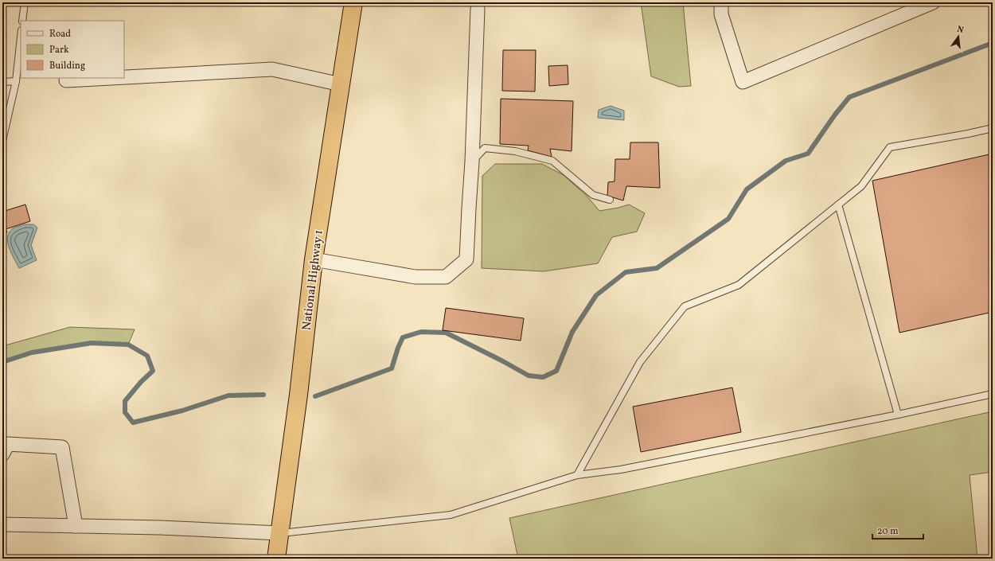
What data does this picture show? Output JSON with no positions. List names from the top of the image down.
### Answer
{
  "streets": {
    "highway": ["National Highway 1"]
  },
  "legend": ["Road", "Park", "Building"],
  "scale_bar": "20 m",
  "north": "top"
}
